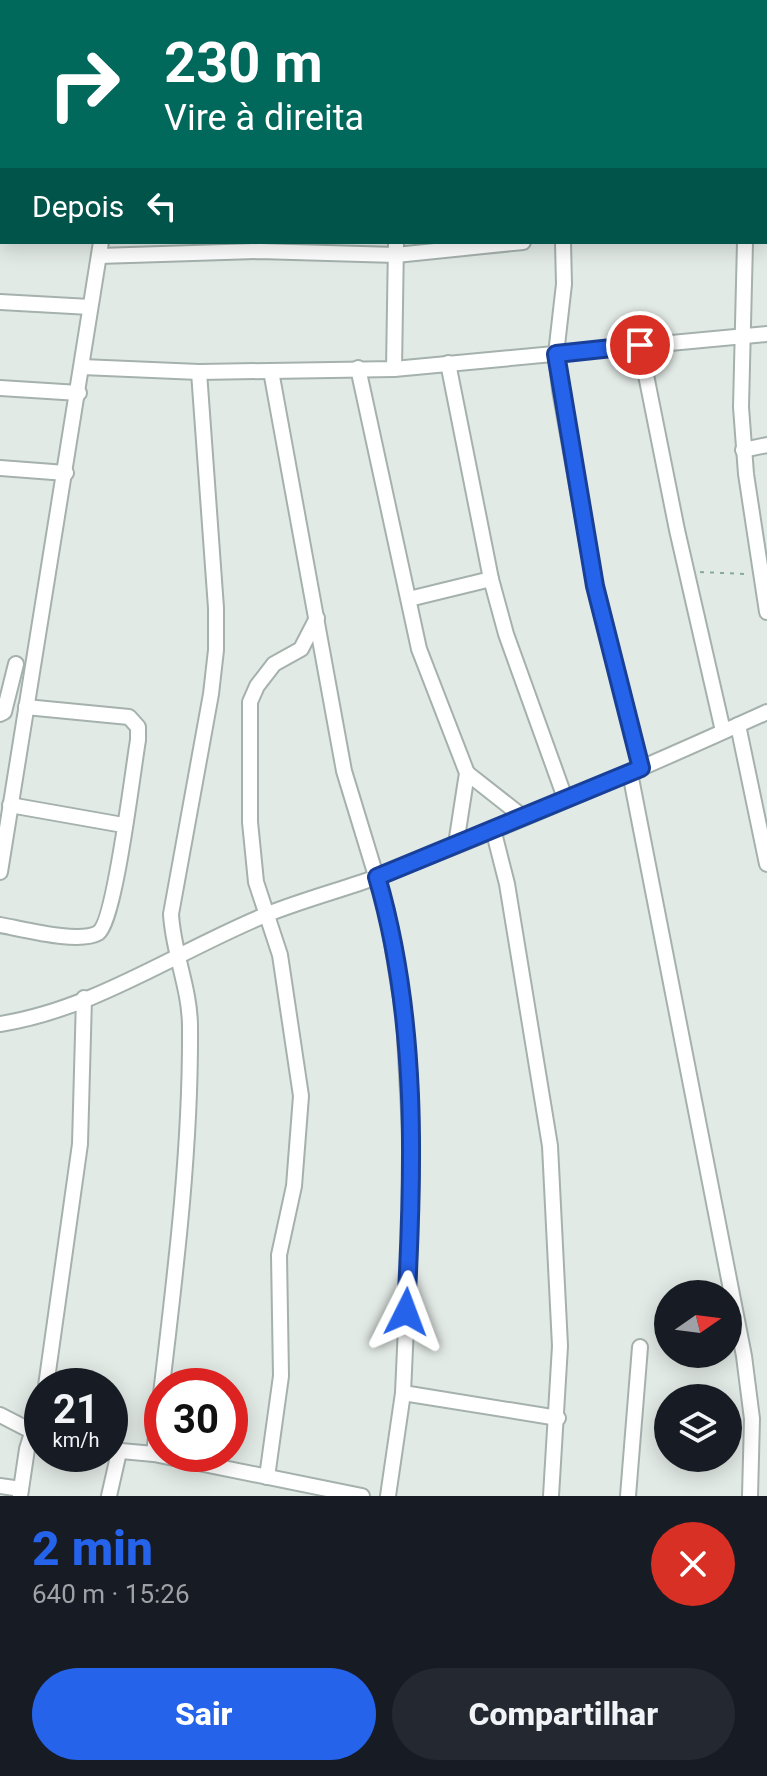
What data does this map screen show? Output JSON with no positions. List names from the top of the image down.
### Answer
{
  "north": "right",
  "page": {
    "turn": ["230 m", "Vire à direita"],
    "then": "Depois",
    "speed": "21 km/h",
    "limit": "30",
    "heading": ["2 min", "640 m · 15:26"],
    "buttons": ["Sair", "Compartilhar"]
  }
}
